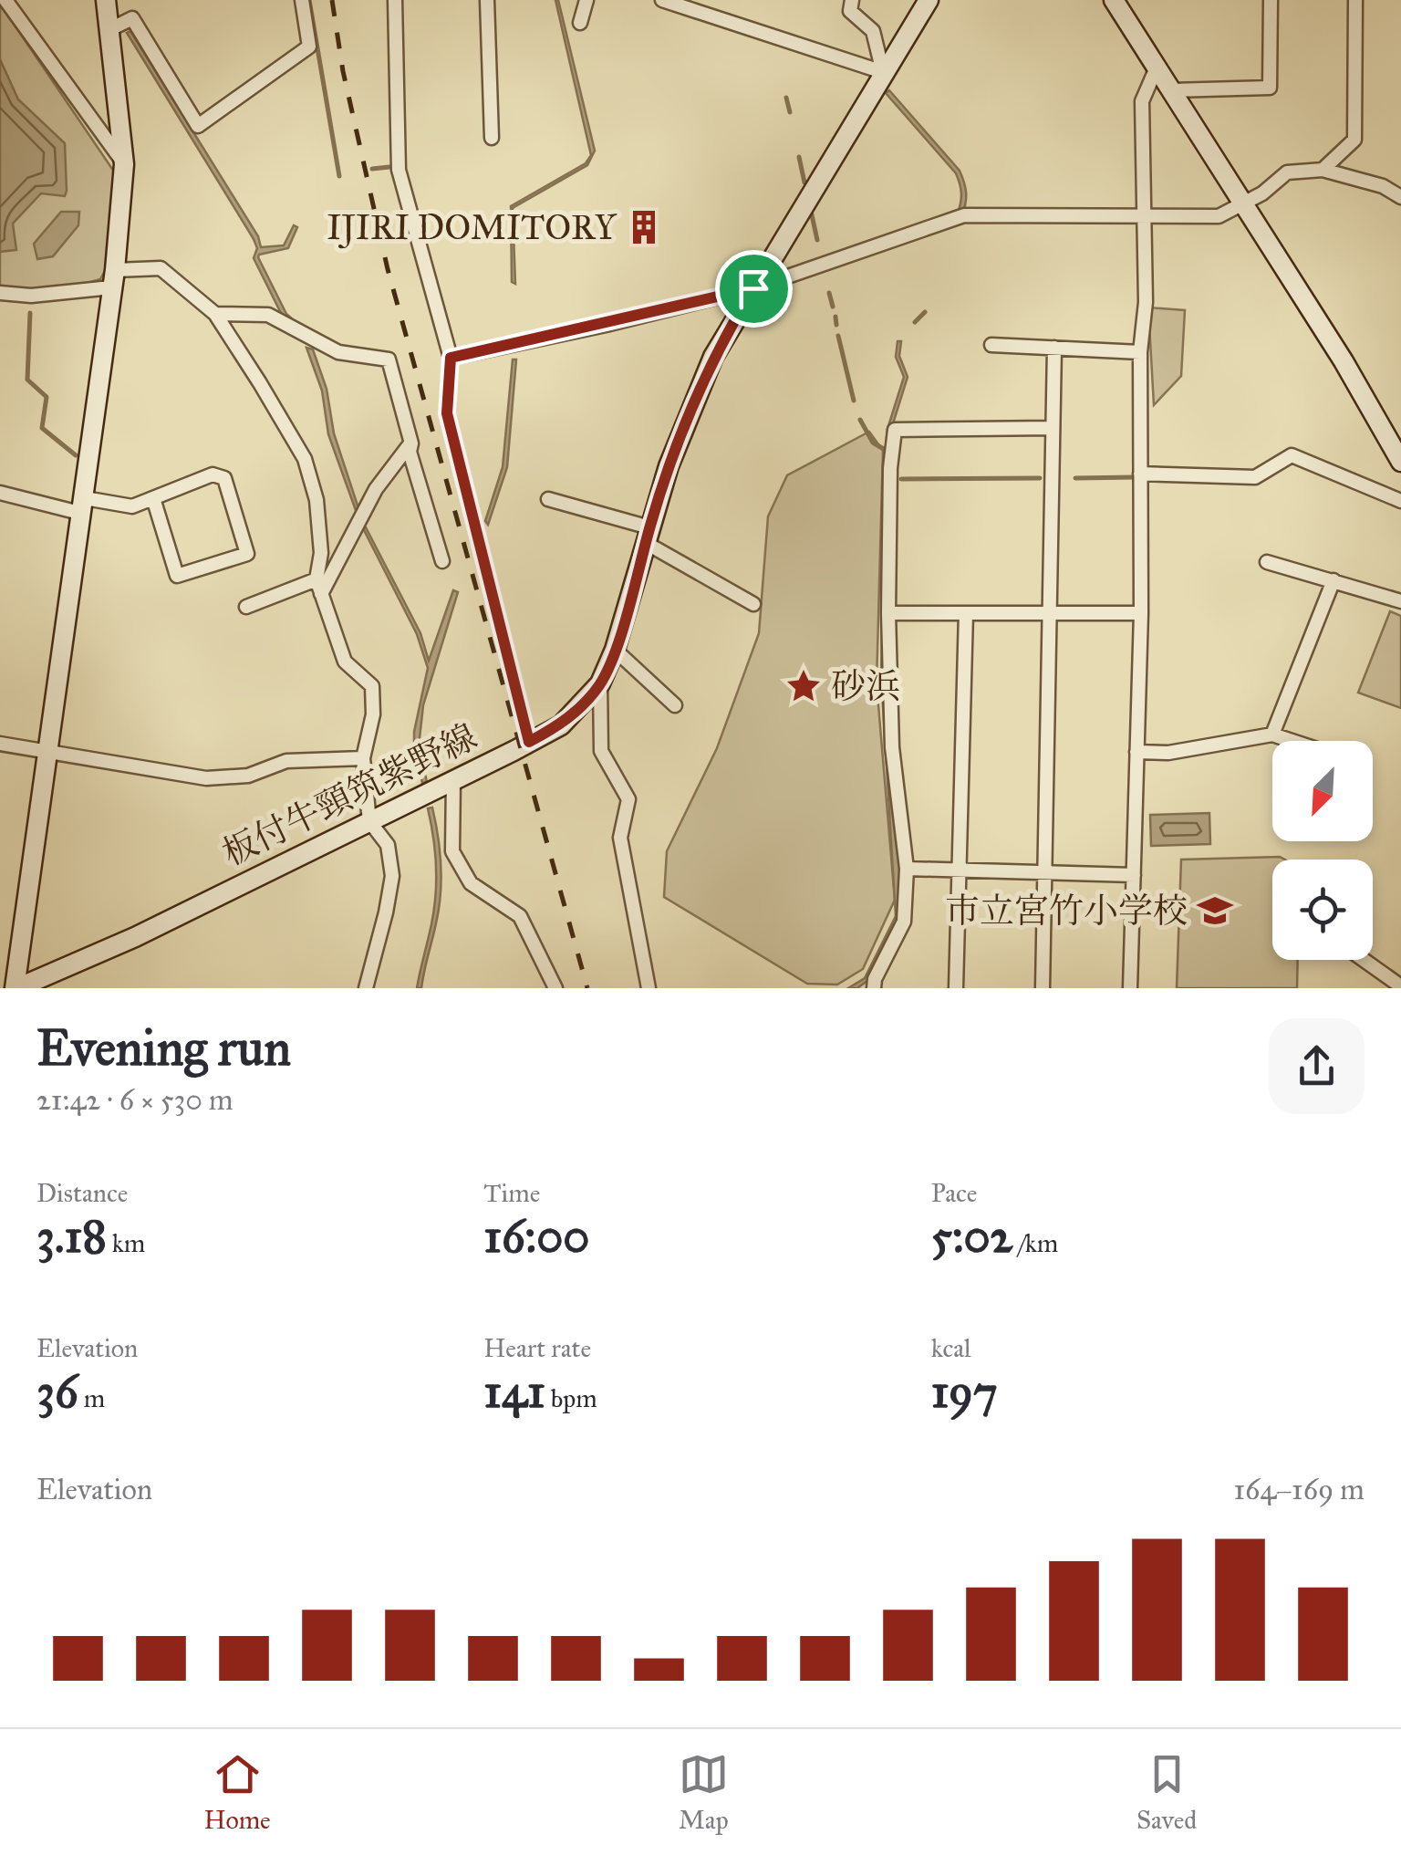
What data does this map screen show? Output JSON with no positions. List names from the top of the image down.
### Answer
{
  "streets": {
    "street": ["板付牛頸筑紫野線"]
  },
  "places": {
    "building": ["IJIRI DOMITORY"],
    "place": ["砂浜"],
    "school or university": ["市立宮竹小学校"]
  },
  "north": "bottom left",
  "page": {
    "heading": ["Evening run", "21:42 · 6 × 530 m"],
    "stats": [
      ["Distance", "3.18 km"],
      ["Time", "16:00"],
      ["Pace", "5:02 /km"],
      ["Elevation", "36 m"],
      ["Heart rate", "141 bpm"],
      ["kcal", "197"]
    ],
    "chart": ["Elevation", "164–169 m"],
    "tabs": ["Home", "Map", "Saved"]
  }
}
